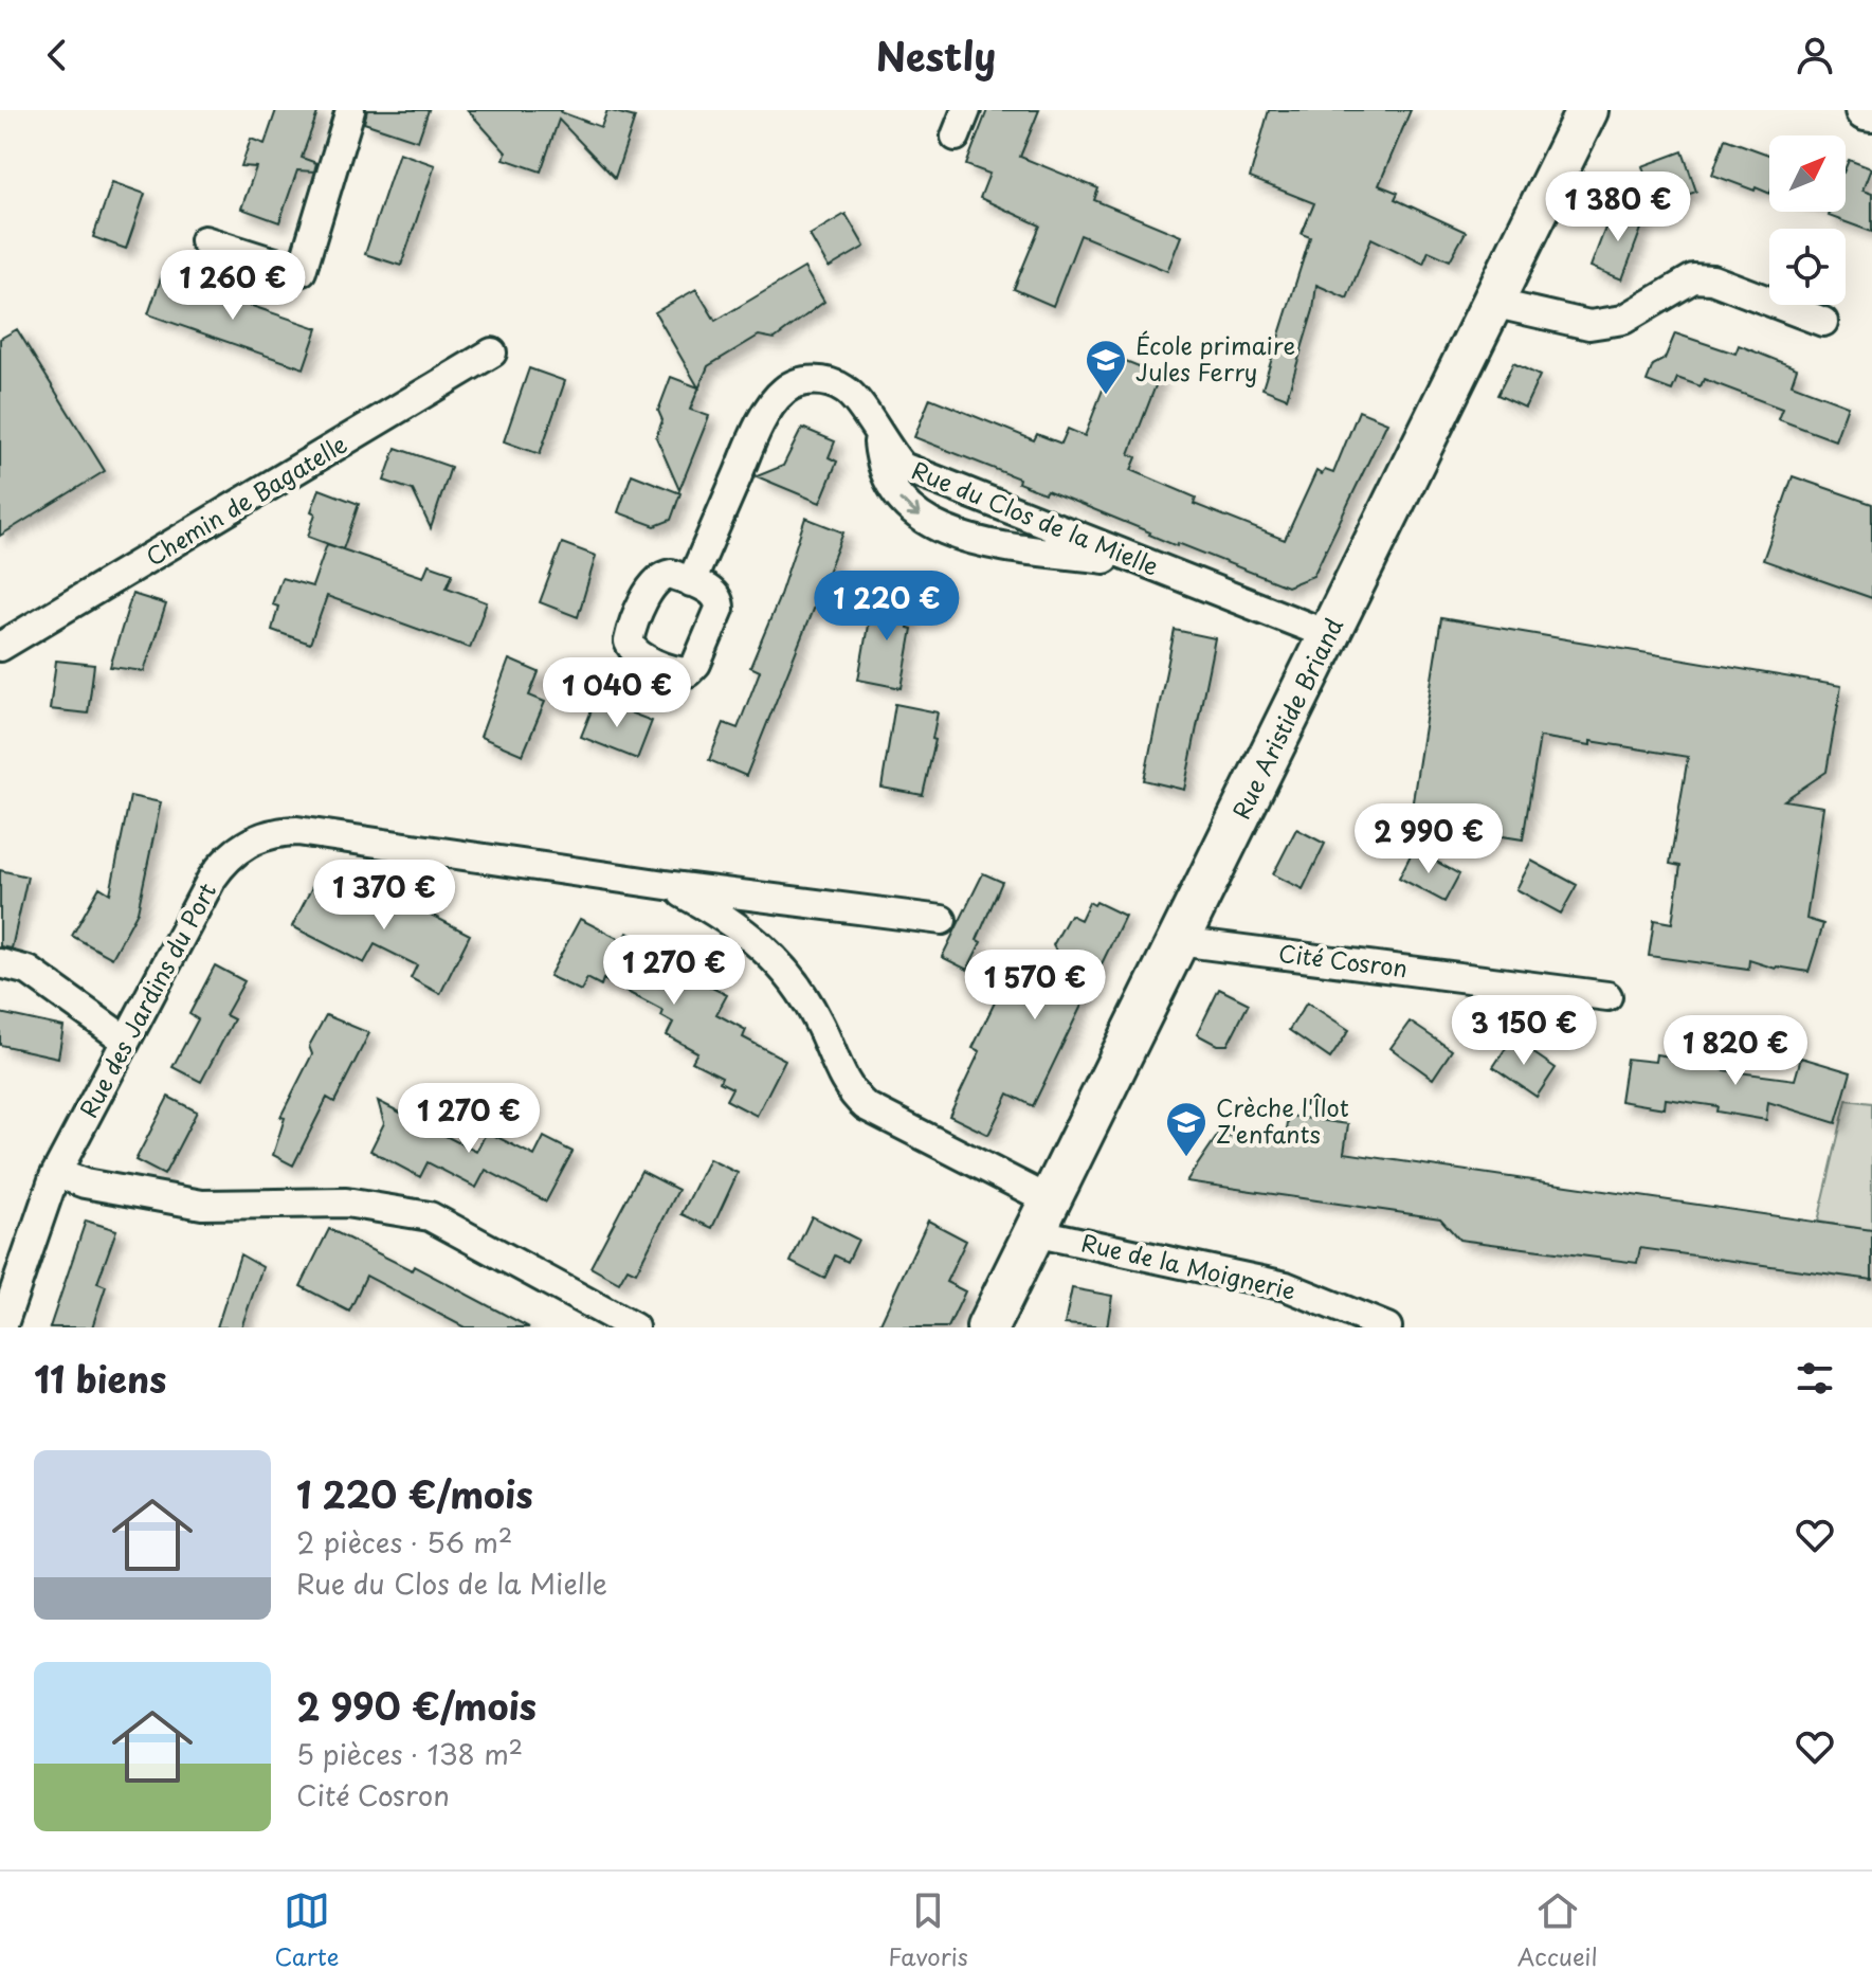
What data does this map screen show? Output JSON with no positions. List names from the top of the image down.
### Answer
{
  "streets": {
    "main road": ["Rue Aristide Briand"],
    "street": [
      "Chemin de Bagatelle",
      "Rue du Clos de la Mielle",
      "Cité Cosron",
      "Rue des Jardins du Port",
      "Rue de la Moignerie"
    ]
  },
  "crossings": [
    ["Rue du Clos de la Mielle", "Rue Aristide Briand"],
    ["Rue Aristide Briand", "Cité Cosron"],
    ["Rue Aristide Briand", "Rue des Jardins du Port"],
    ["Rue Aristide Briand", "Rue de la Moignerie"],
    ["Rue des Jardins du Port", "Rue de la Moignerie"]
  ],
  "places": {
    "school or university": ["École primaire Jules Ferry", "Crèche l'Îlot Z'enfants"]
  },
  "north": "top right",
  "page": {
    "header": "Nestly",
    "price": [
      "1 380 €",
      "1 260 €",
      "1 220 €",
      "1 040 €",
      "2 990 €",
      "1 370 €",
      "1 270 €",
      "1 570 €",
      "3 150 €",
      "1 820 €",
      "1 270 €"
    ],
    "heading": "11 biens",
    "list": [
      {
        "name": "1 220 €/mois",
        "note": "2 pièces · 56 m² · Rue du Clos de la Mielle"
      },
      {
        "name": "2 990 €/mois",
        "note": "5 pièces · 138 m² · Cité Cosron"
      }
    ],
    "tabs": ["Carte", "Favoris", "Accueil"]
  }
}
